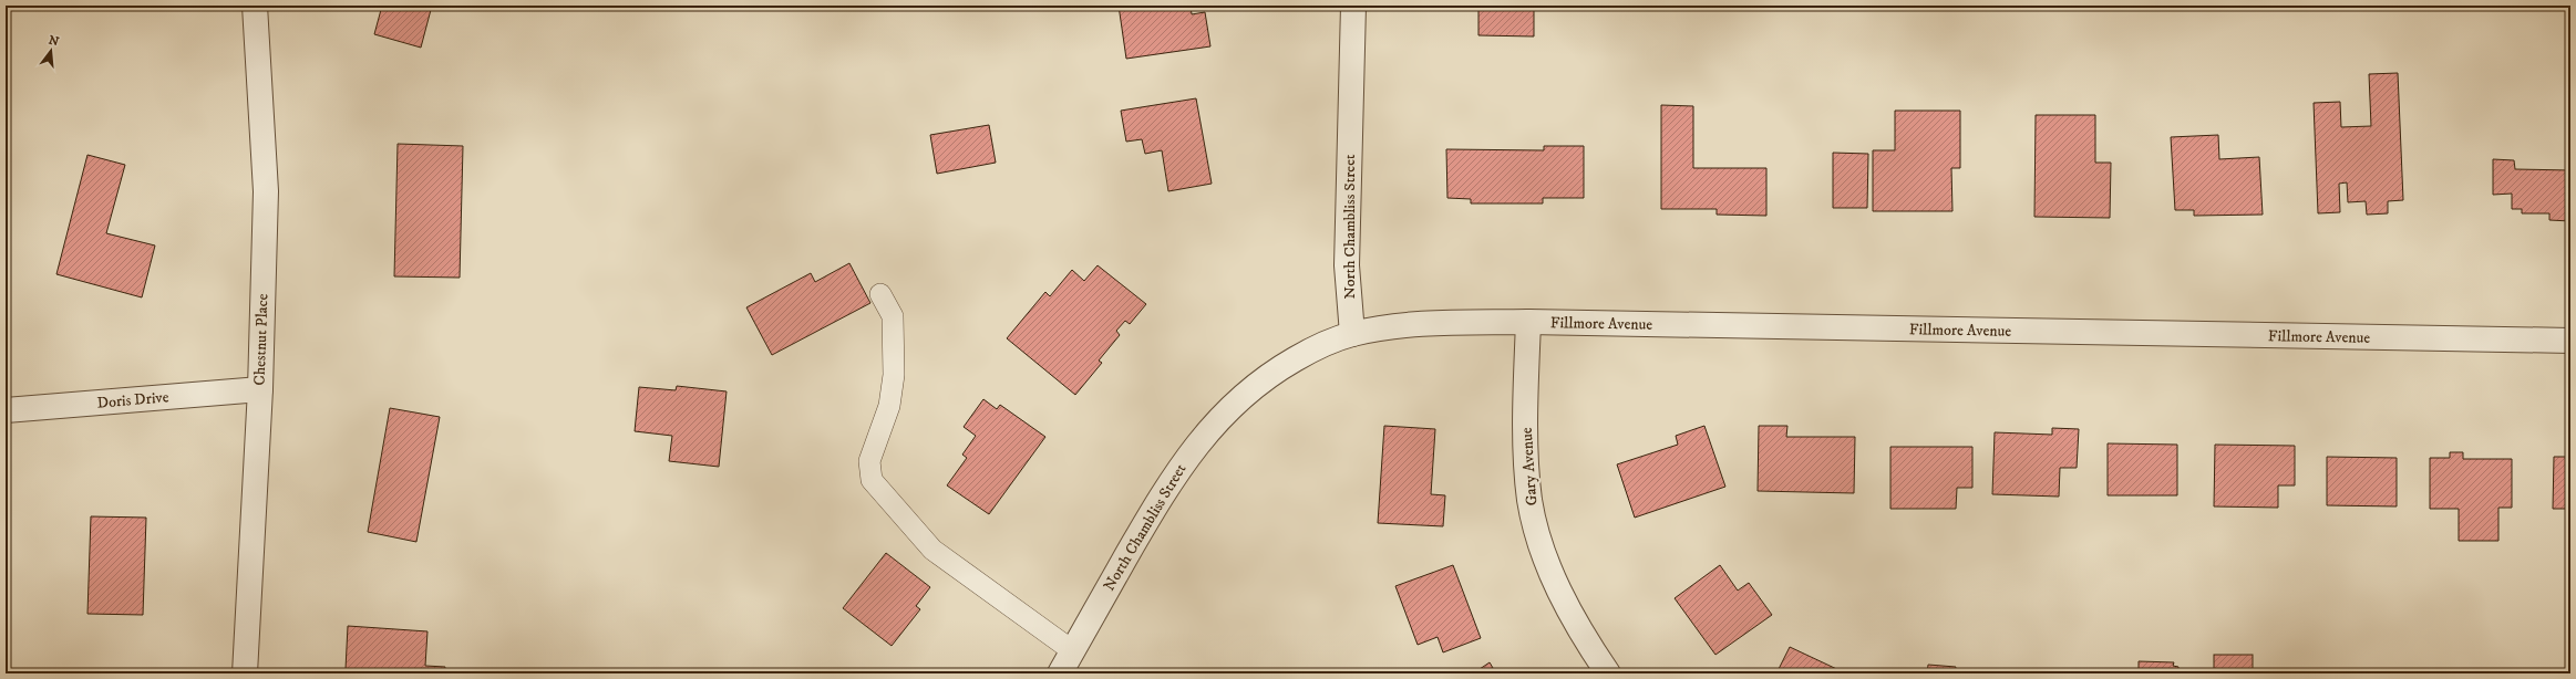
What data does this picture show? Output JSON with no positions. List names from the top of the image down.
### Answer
{
  "streets": {
    "street": [
      "North Chambliss Street",
      "Fillmore Avenue",
      "Chestnut Place",
      "Doris Drive",
      "Gary Avenue"
    ]
  },
  "crossings": [
    ["North Chambliss Street", "Fillmore Avenue"],
    ["Fillmore Avenue", "Gary Avenue"],
    ["Chestnut Place", "Doris Drive"]
  ],
  "north": "top"
}
